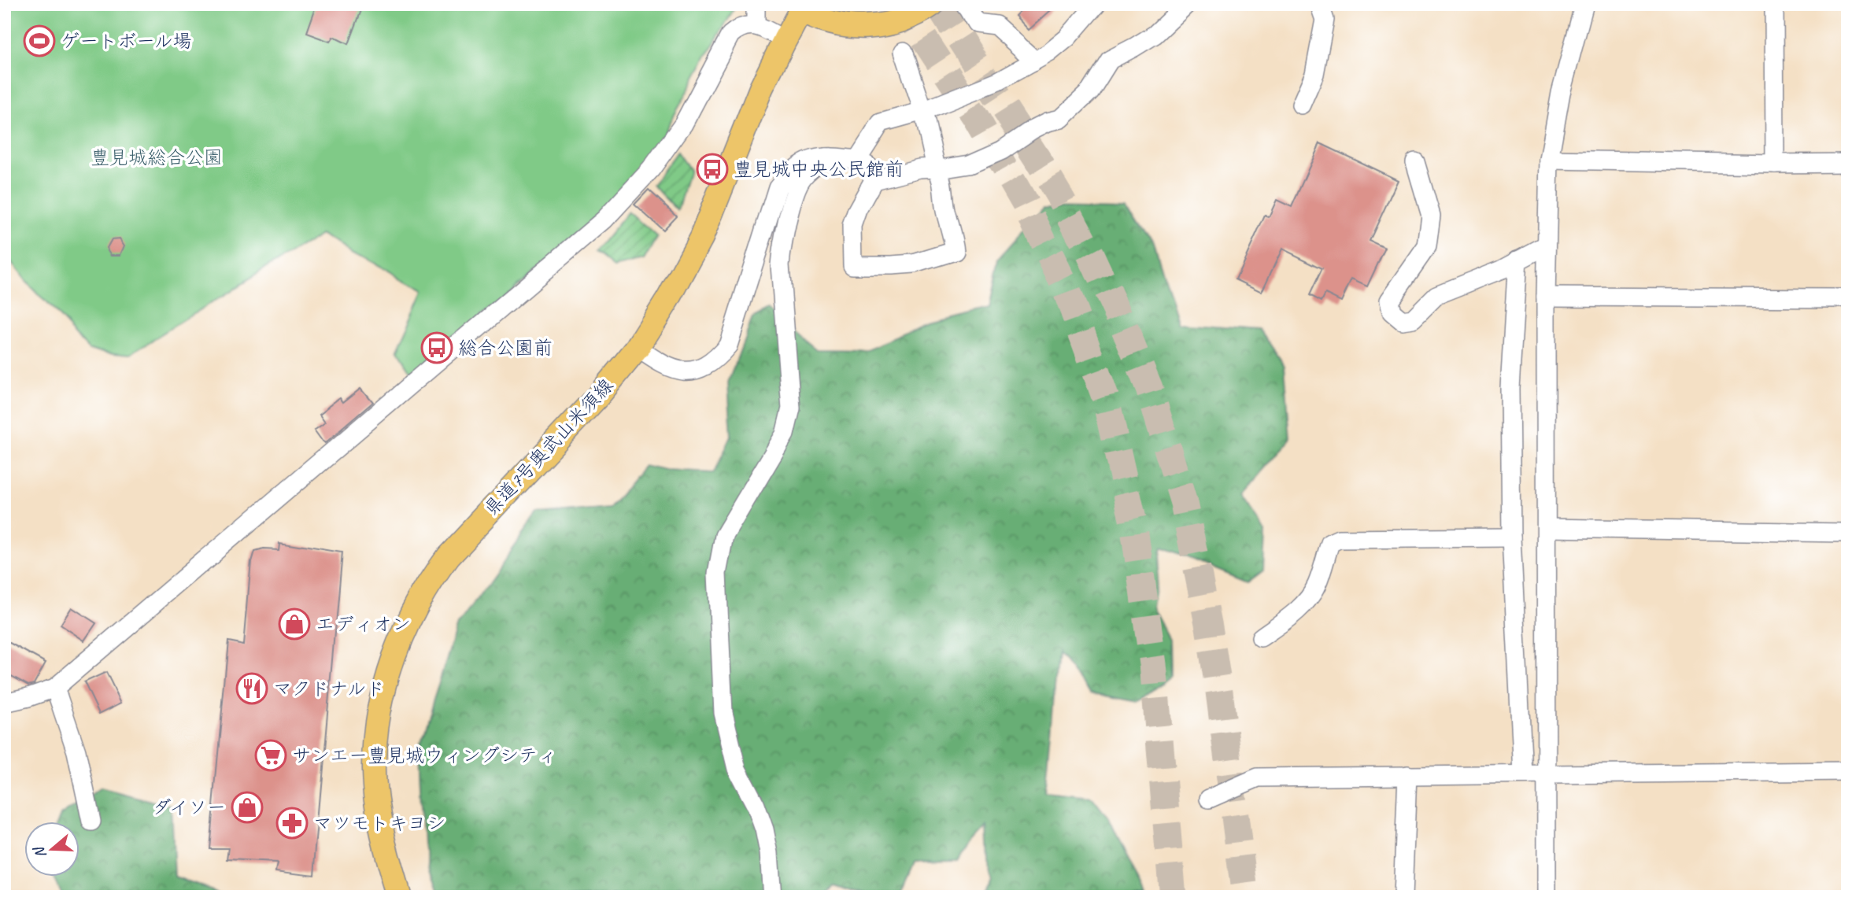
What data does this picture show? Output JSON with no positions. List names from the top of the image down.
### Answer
{
  "streets": {
    "main road": ["県道7号奥武山米須線"]
  },
  "parks": ["豊見城総合公園"],
  "places": {
    "sports": ["ゲートボール場"],
    "bus stop": ["豊見城中央公民館前", "総合公園前"],
    "shop": ["エディオン", "ダイソー"],
    "restaurant": ["マクドナルド"],
    "supermarket": ["サンエー豊見城ウィングシティ"],
    "pharmacy": ["マツモトキヨシ"]
  },
  "north": "left"
}
